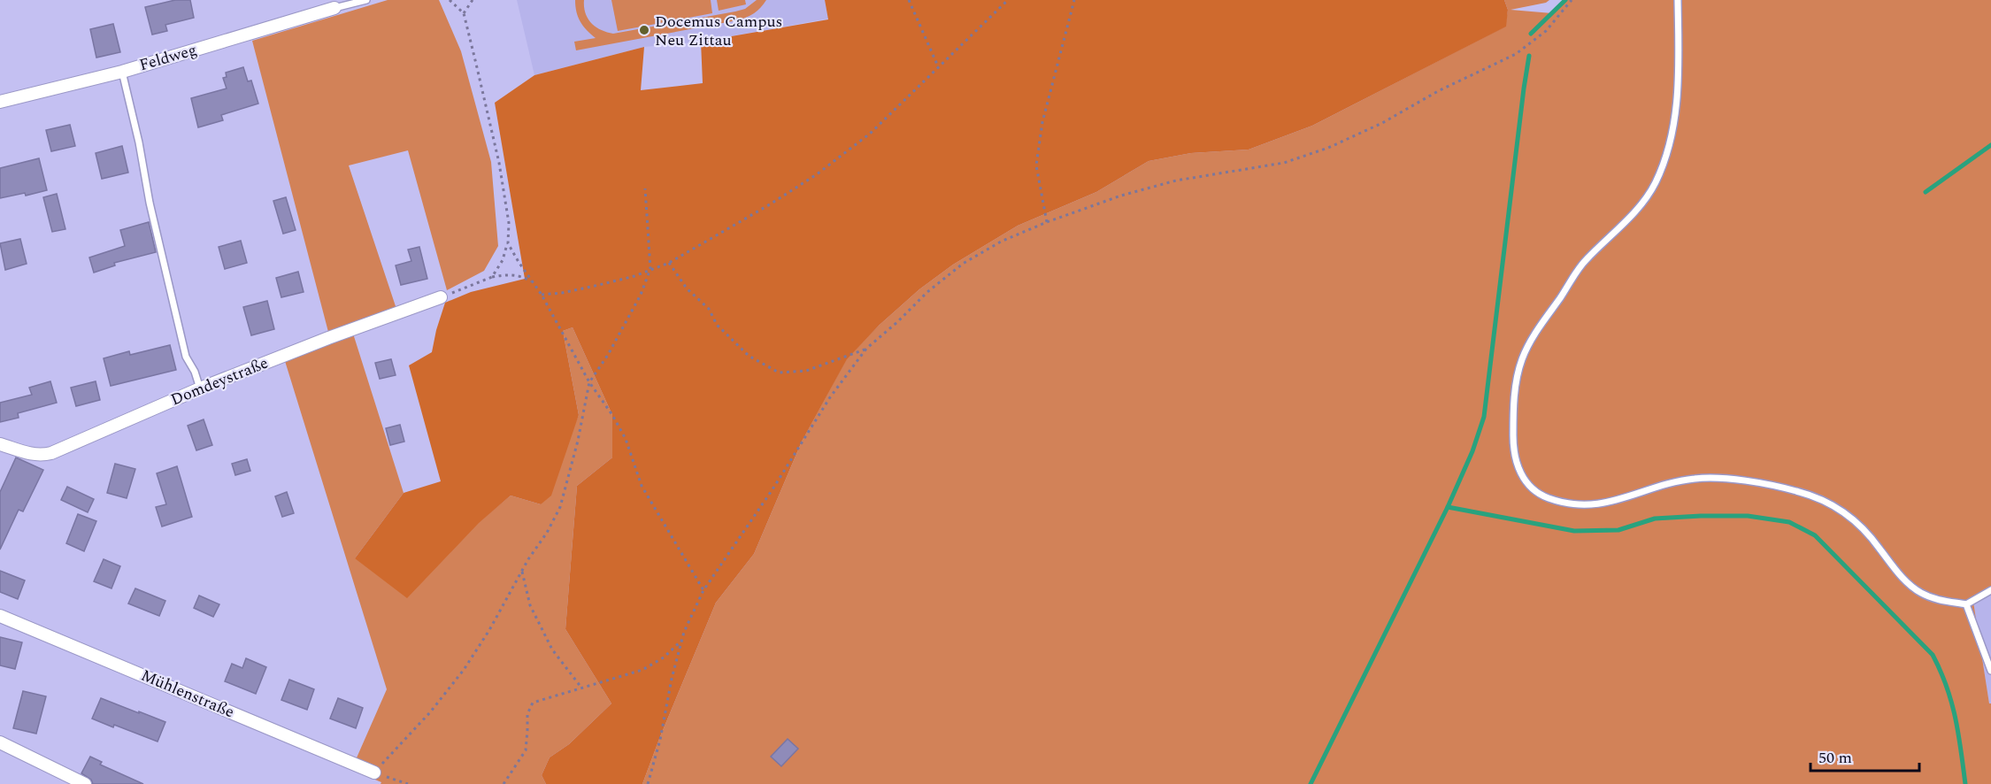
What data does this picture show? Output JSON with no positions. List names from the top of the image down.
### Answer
{
  "streets": {
    "street": ["Feldweg", "Domdeystraße", "Mühlenstraße"]
  },
  "places": ["Docemus Campus Neu Zittau"],
  "scale_bar": "50 m"
}
